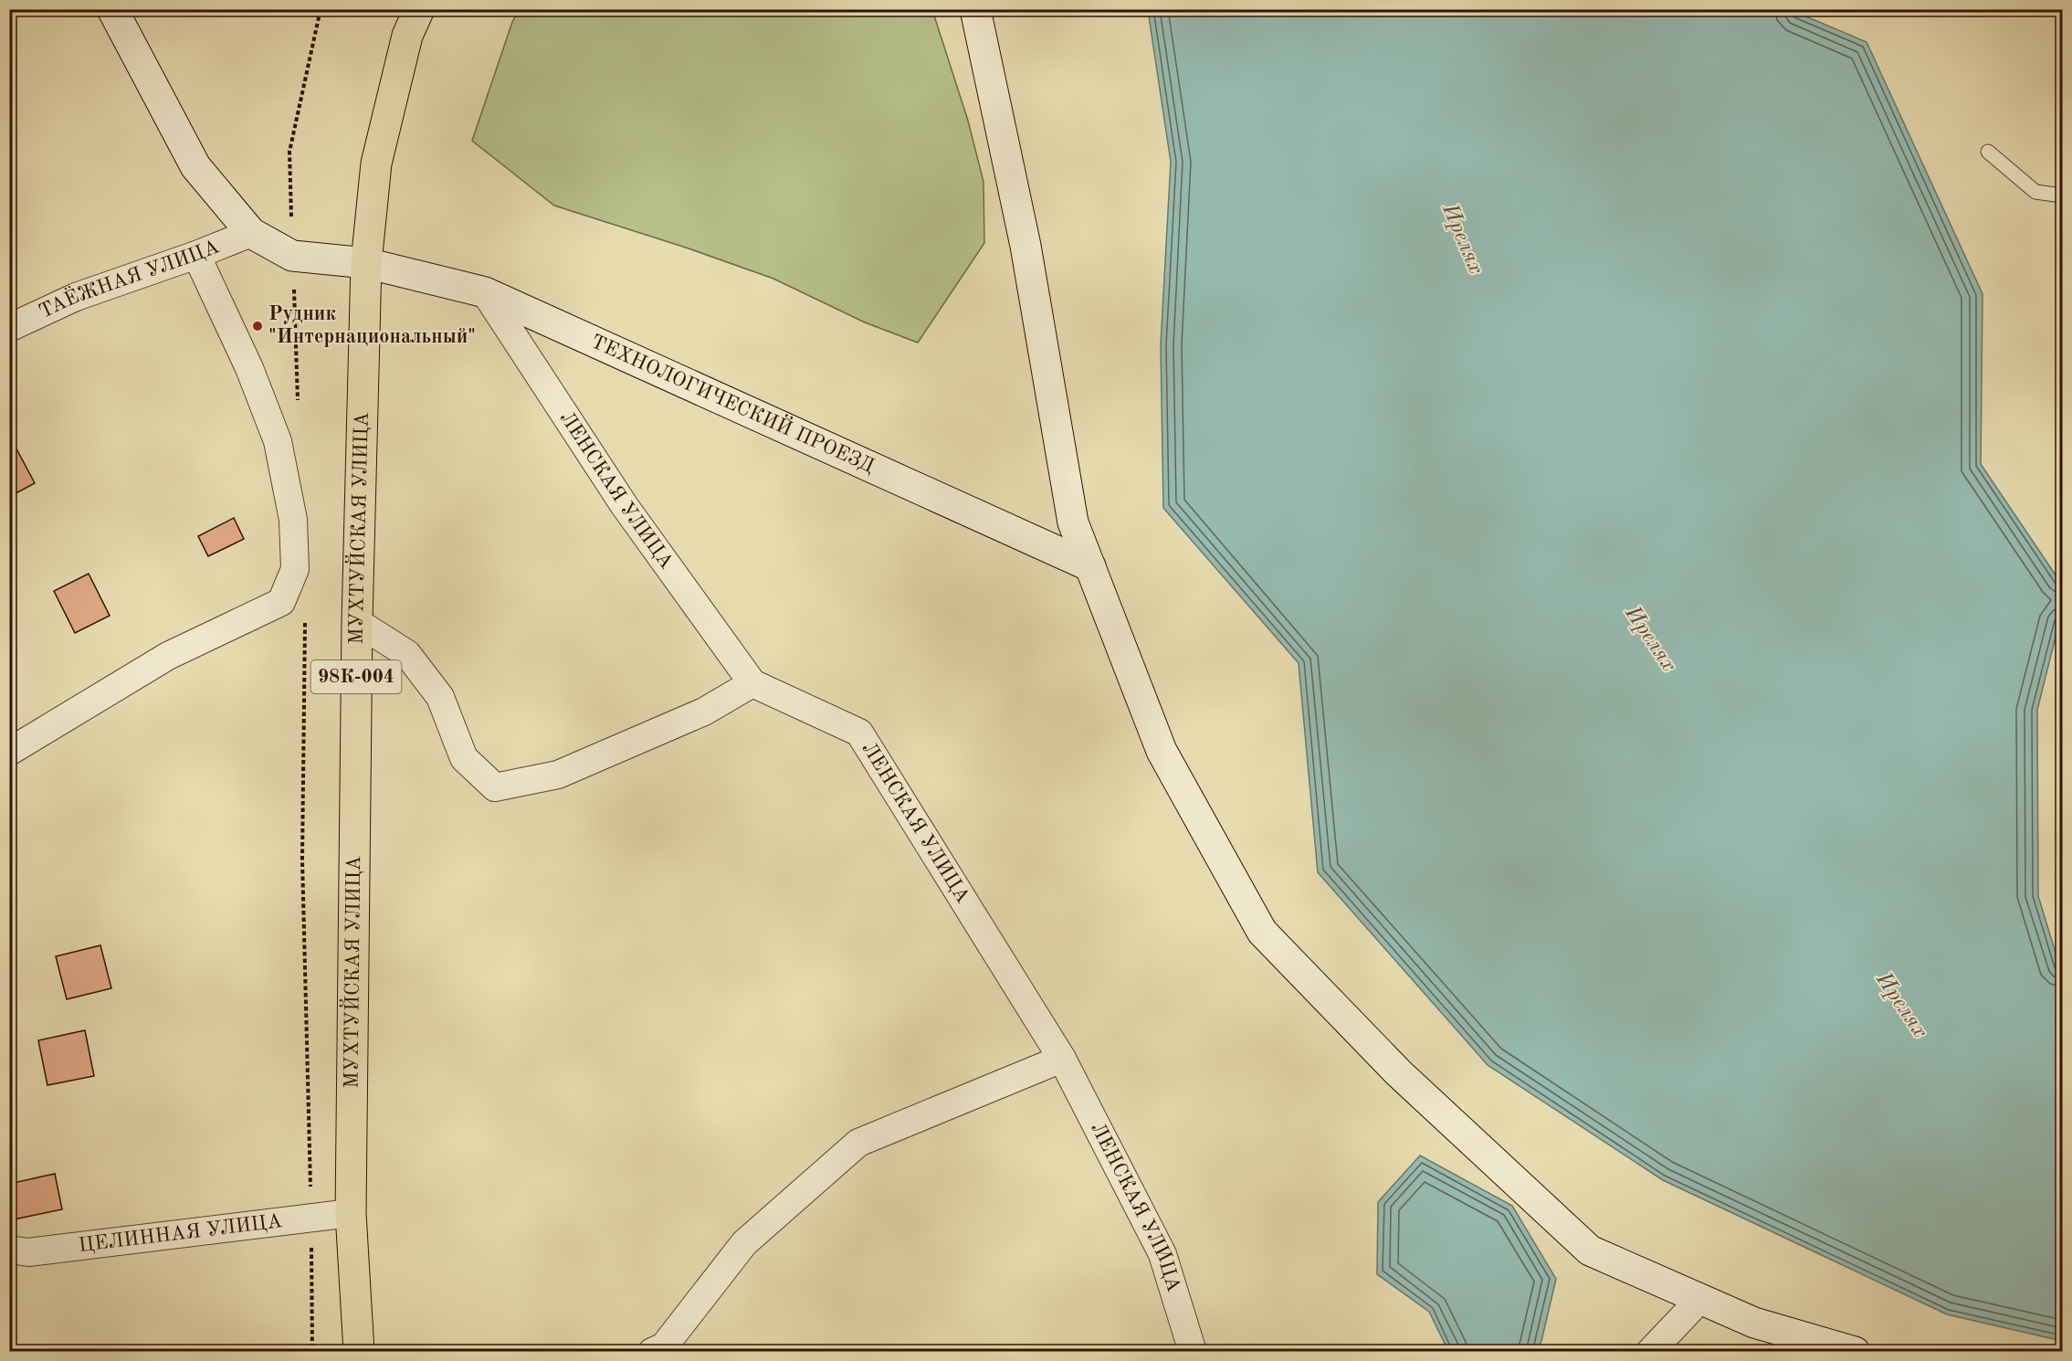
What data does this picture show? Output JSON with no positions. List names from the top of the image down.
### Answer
{
  "streets": {
    "main road": ["МУХТУЙСКАЯ УЛИЦА", "98К-004"],
    "street": [
      "ТАЁЖНАЯ УЛИЦА",
      "ТЕХНОЛОГИЧЕСКИЙ ПРОЕЗД",
      "ЛЕНСКАЯ УЛИЦА",
      "ЦЕЛИННАЯ УЛИЦА"
    ]
  },
  "crossings": [
    ["ТЕХНОЛОГИЧЕСКИЙ ПРОЕЗД", "ЛЕНСКАЯ УЛИЦА"],
    ["ТЕХНОЛОГИЧЕСКИЙ ПРОЕЗД", "МУХТУЙСКАЯ УЛИЦА"],
    ["МУХТУЙСКАЯ УЛИЦА", "ЦЕЛИННАЯ УЛИЦА"]
  ],
  "water": ["Ирелях"],
  "places": ["Рудник \"Интернациональный\""]
}
